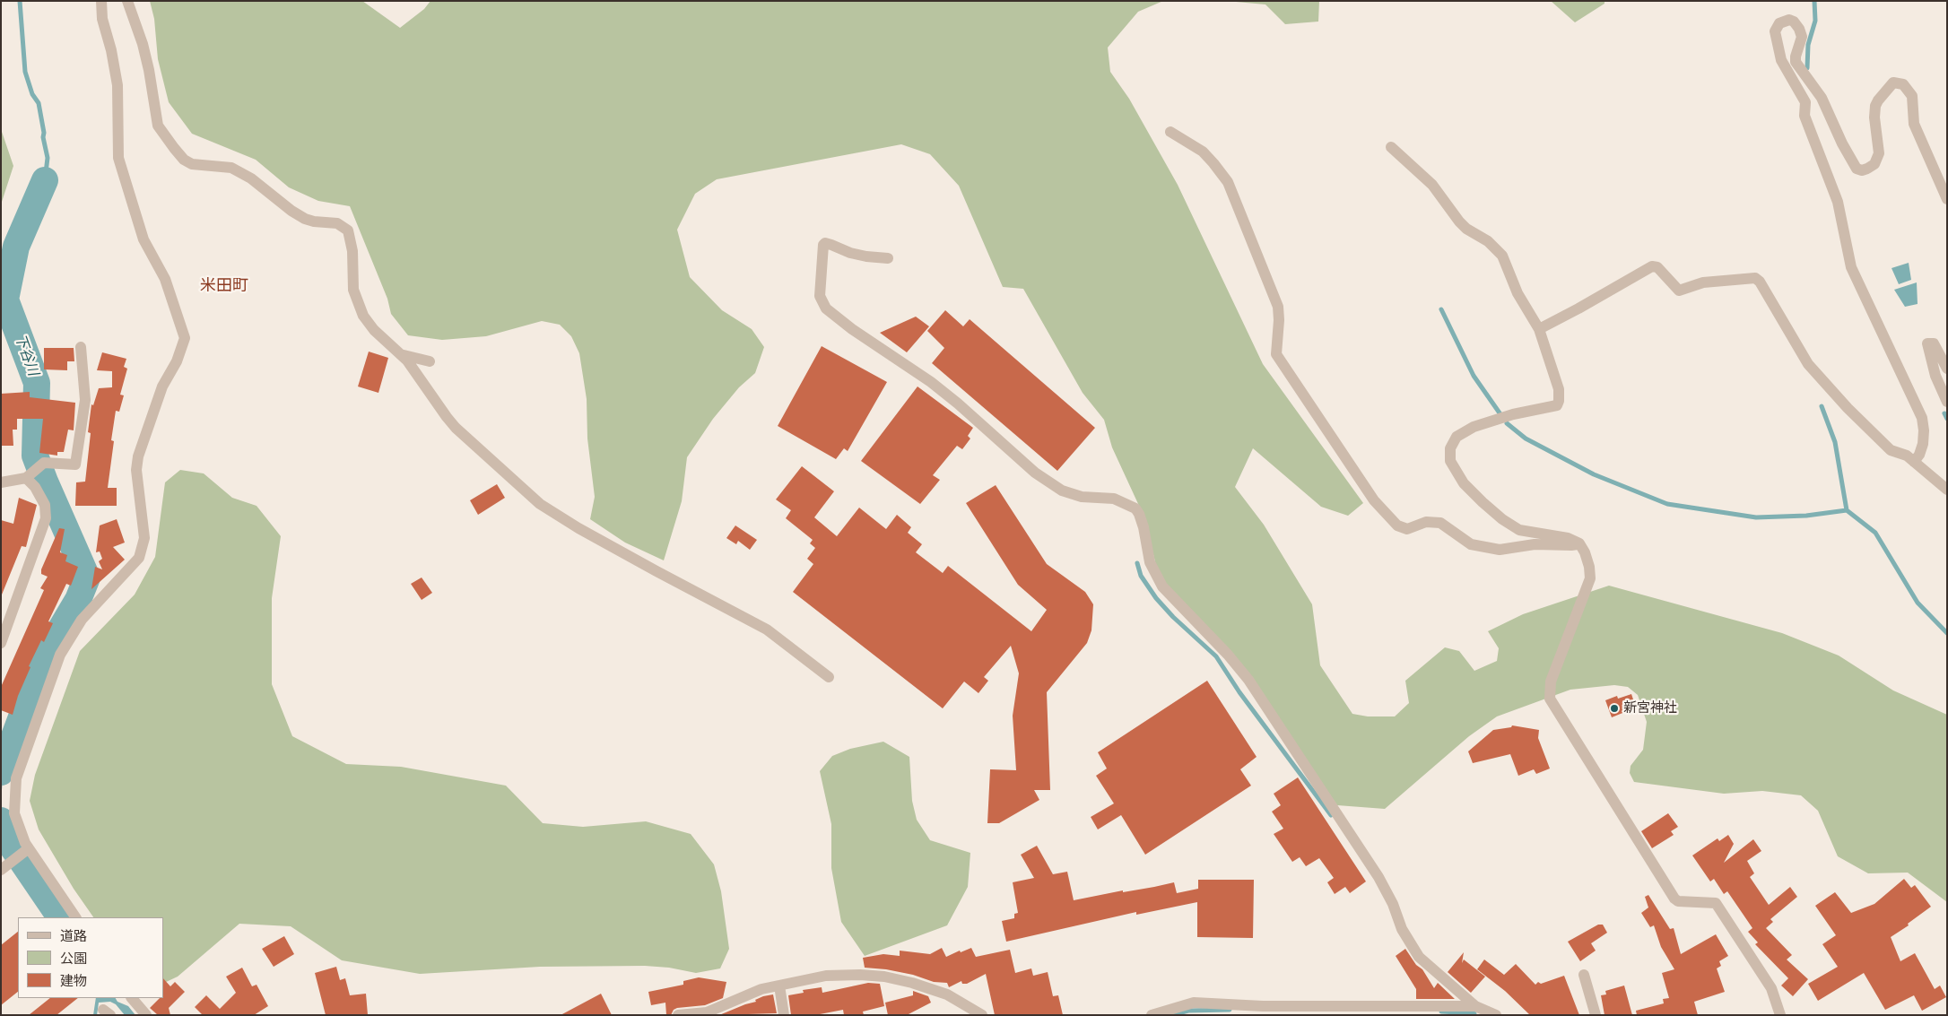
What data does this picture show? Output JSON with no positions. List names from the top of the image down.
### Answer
{
  "districts": ["米田町"],
  "water": ["下谷川"],
  "places": ["新宮神社"],
  "legend": ["道路", "公園", "建物"]
}
